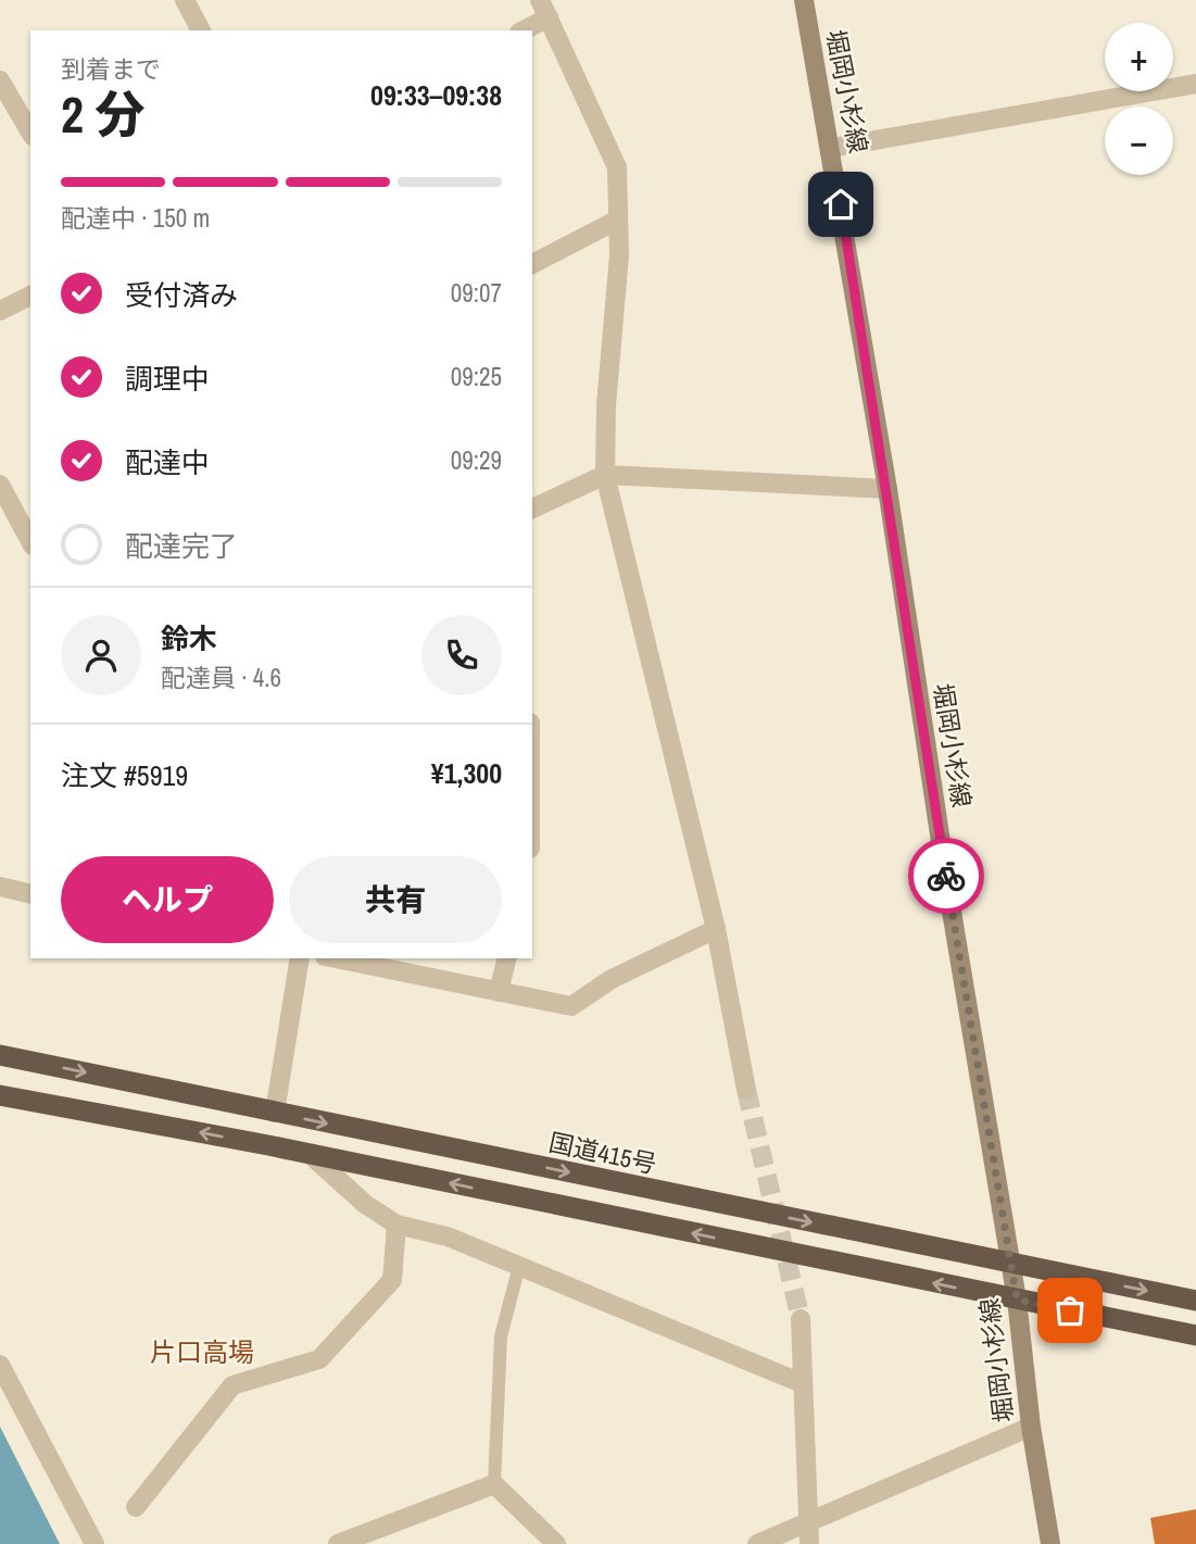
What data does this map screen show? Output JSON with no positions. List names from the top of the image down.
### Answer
{
  "streets": {
    "highway": ["国道415号"],
    "main road": ["堀岡小杉線"]
  },
  "crossings": [
    ["堀岡小杉線", "国道415号"]
  ],
  "districts": ["片口高場"],
  "page": {
    "map_buttons": ["+", "−"],
    "heading": ["2 分", "到着まで", "09:33–09:38"],
    "panel": [
      "鈴木",
      "配達員 · 4.6",
      "注文 #5919",
      "¥1,300"
    ],
    "bar": "配達中 · 150 m",
    "list": [
      ["受付済み", "09:07"],
      ["調理中", "09:25"],
      ["配達中", "09:29"],
      "配達完了"
    ],
    "buttons": ["ヘルプ", "共有"]
  }
}
